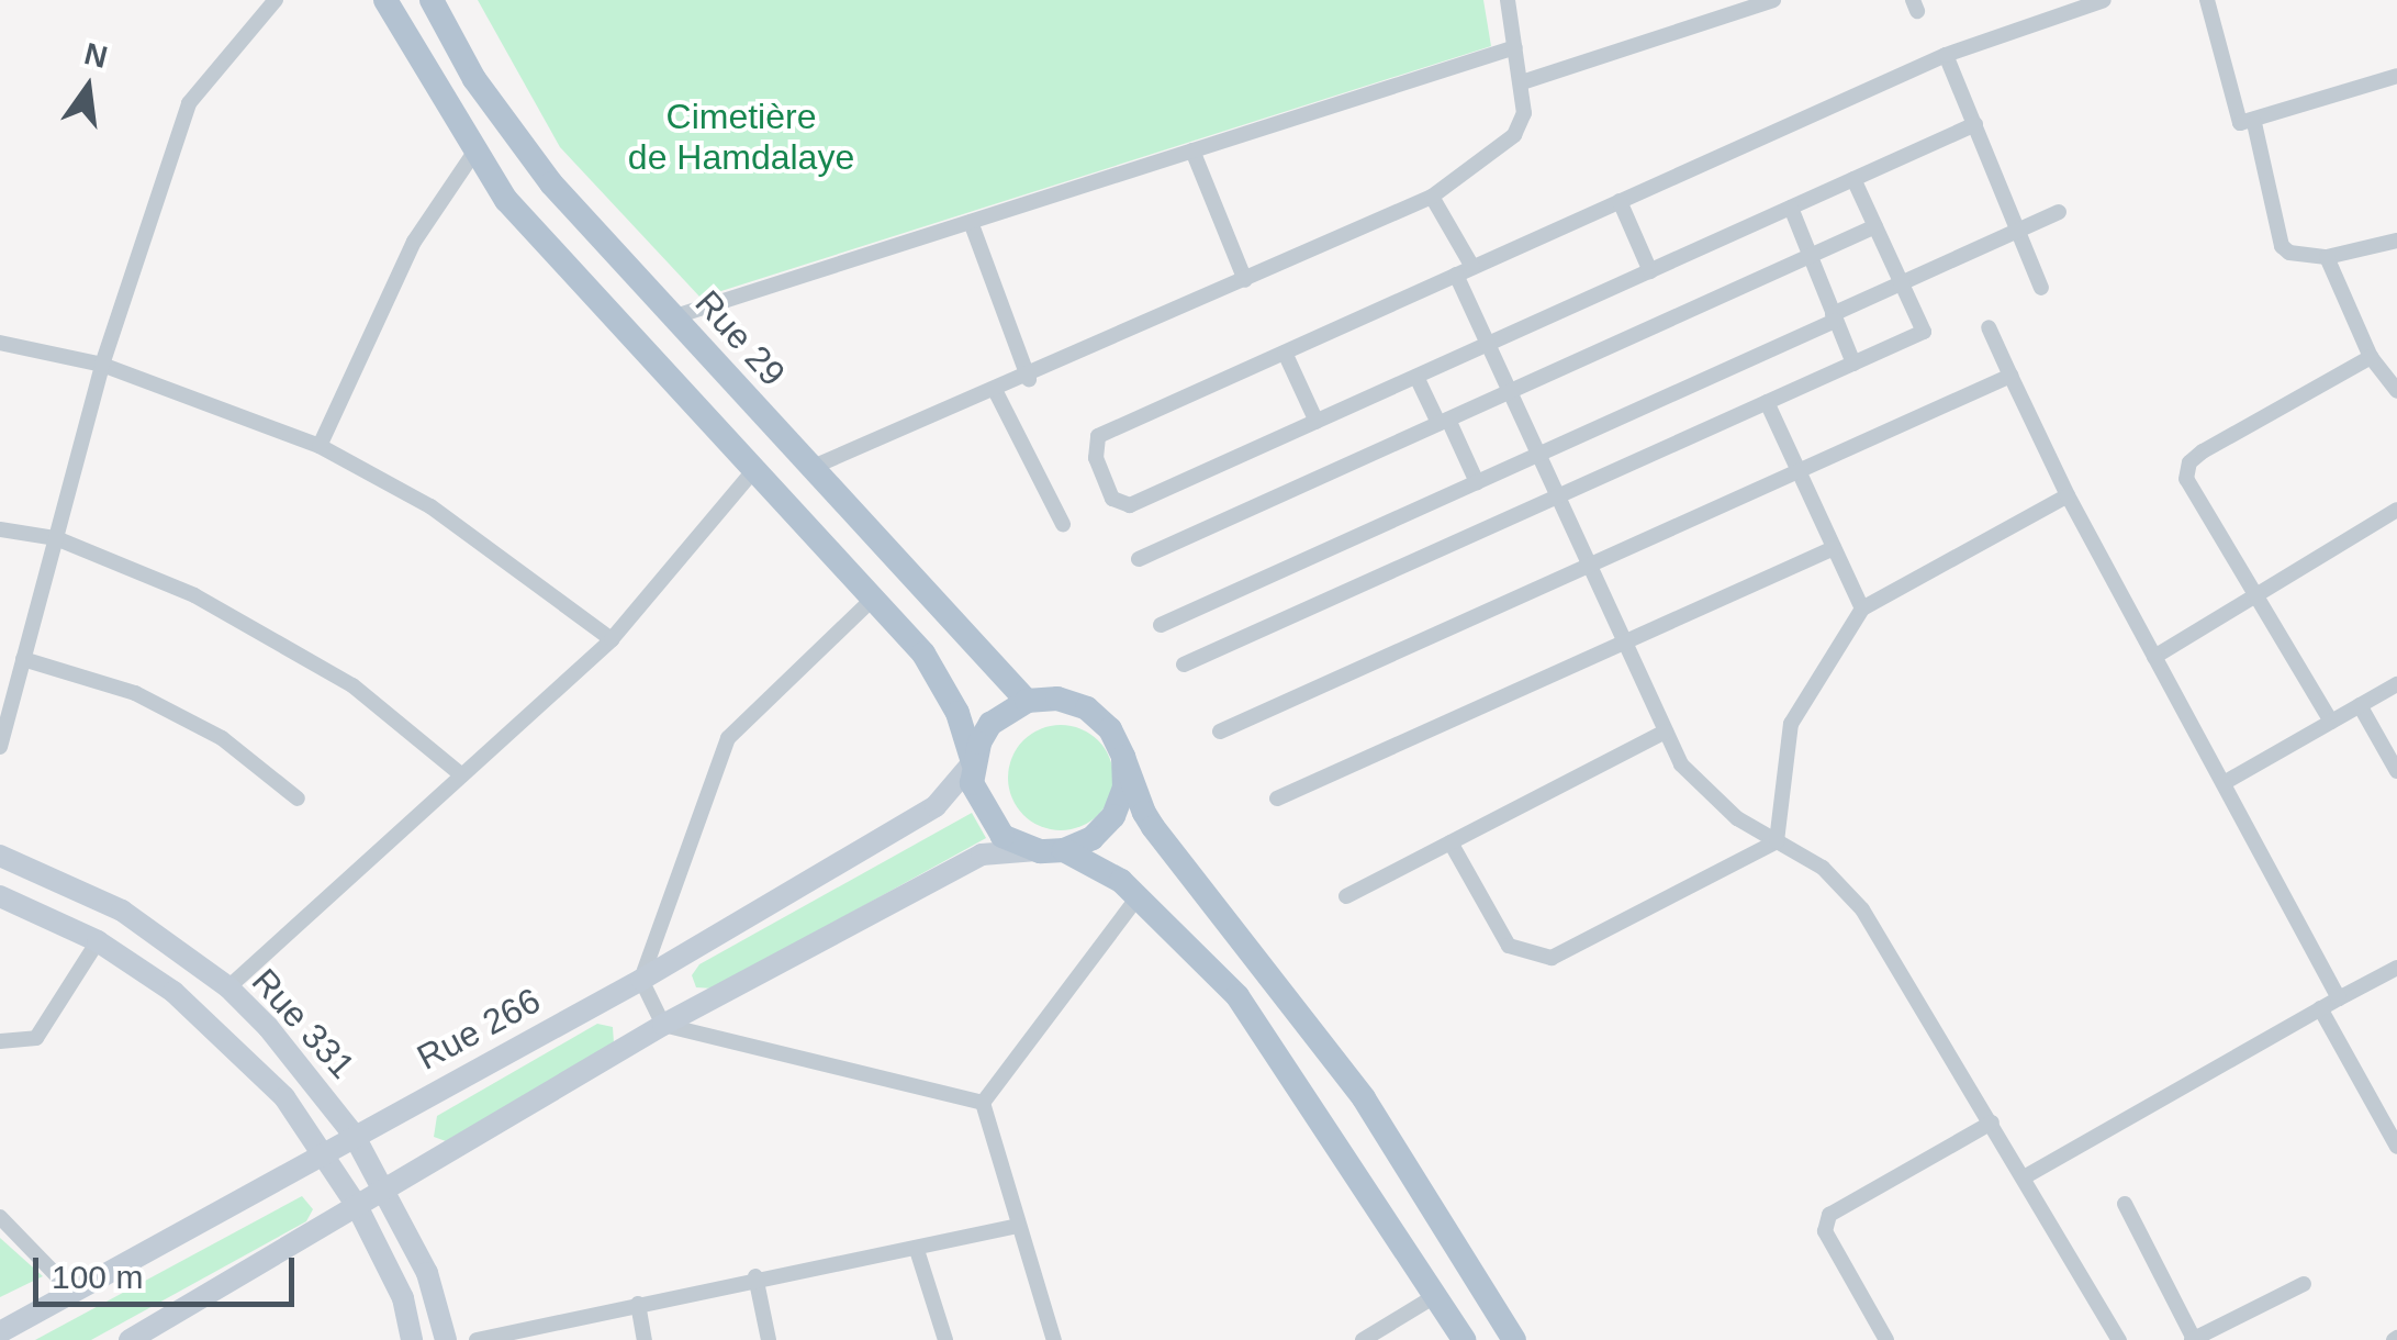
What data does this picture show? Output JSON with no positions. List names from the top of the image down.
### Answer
{
  "streets": {
    "main road": ["Rue 29", "Rue 331", "Rue 266"]
  },
  "crossings": [
    ["Rue 29", "Rue 266"],
    ["Rue 331", "Rue 266"]
  ],
  "parks": ["Cimetière de Hamdalaye"],
  "scale_bar": "100 m",
  "north": "top"
}
